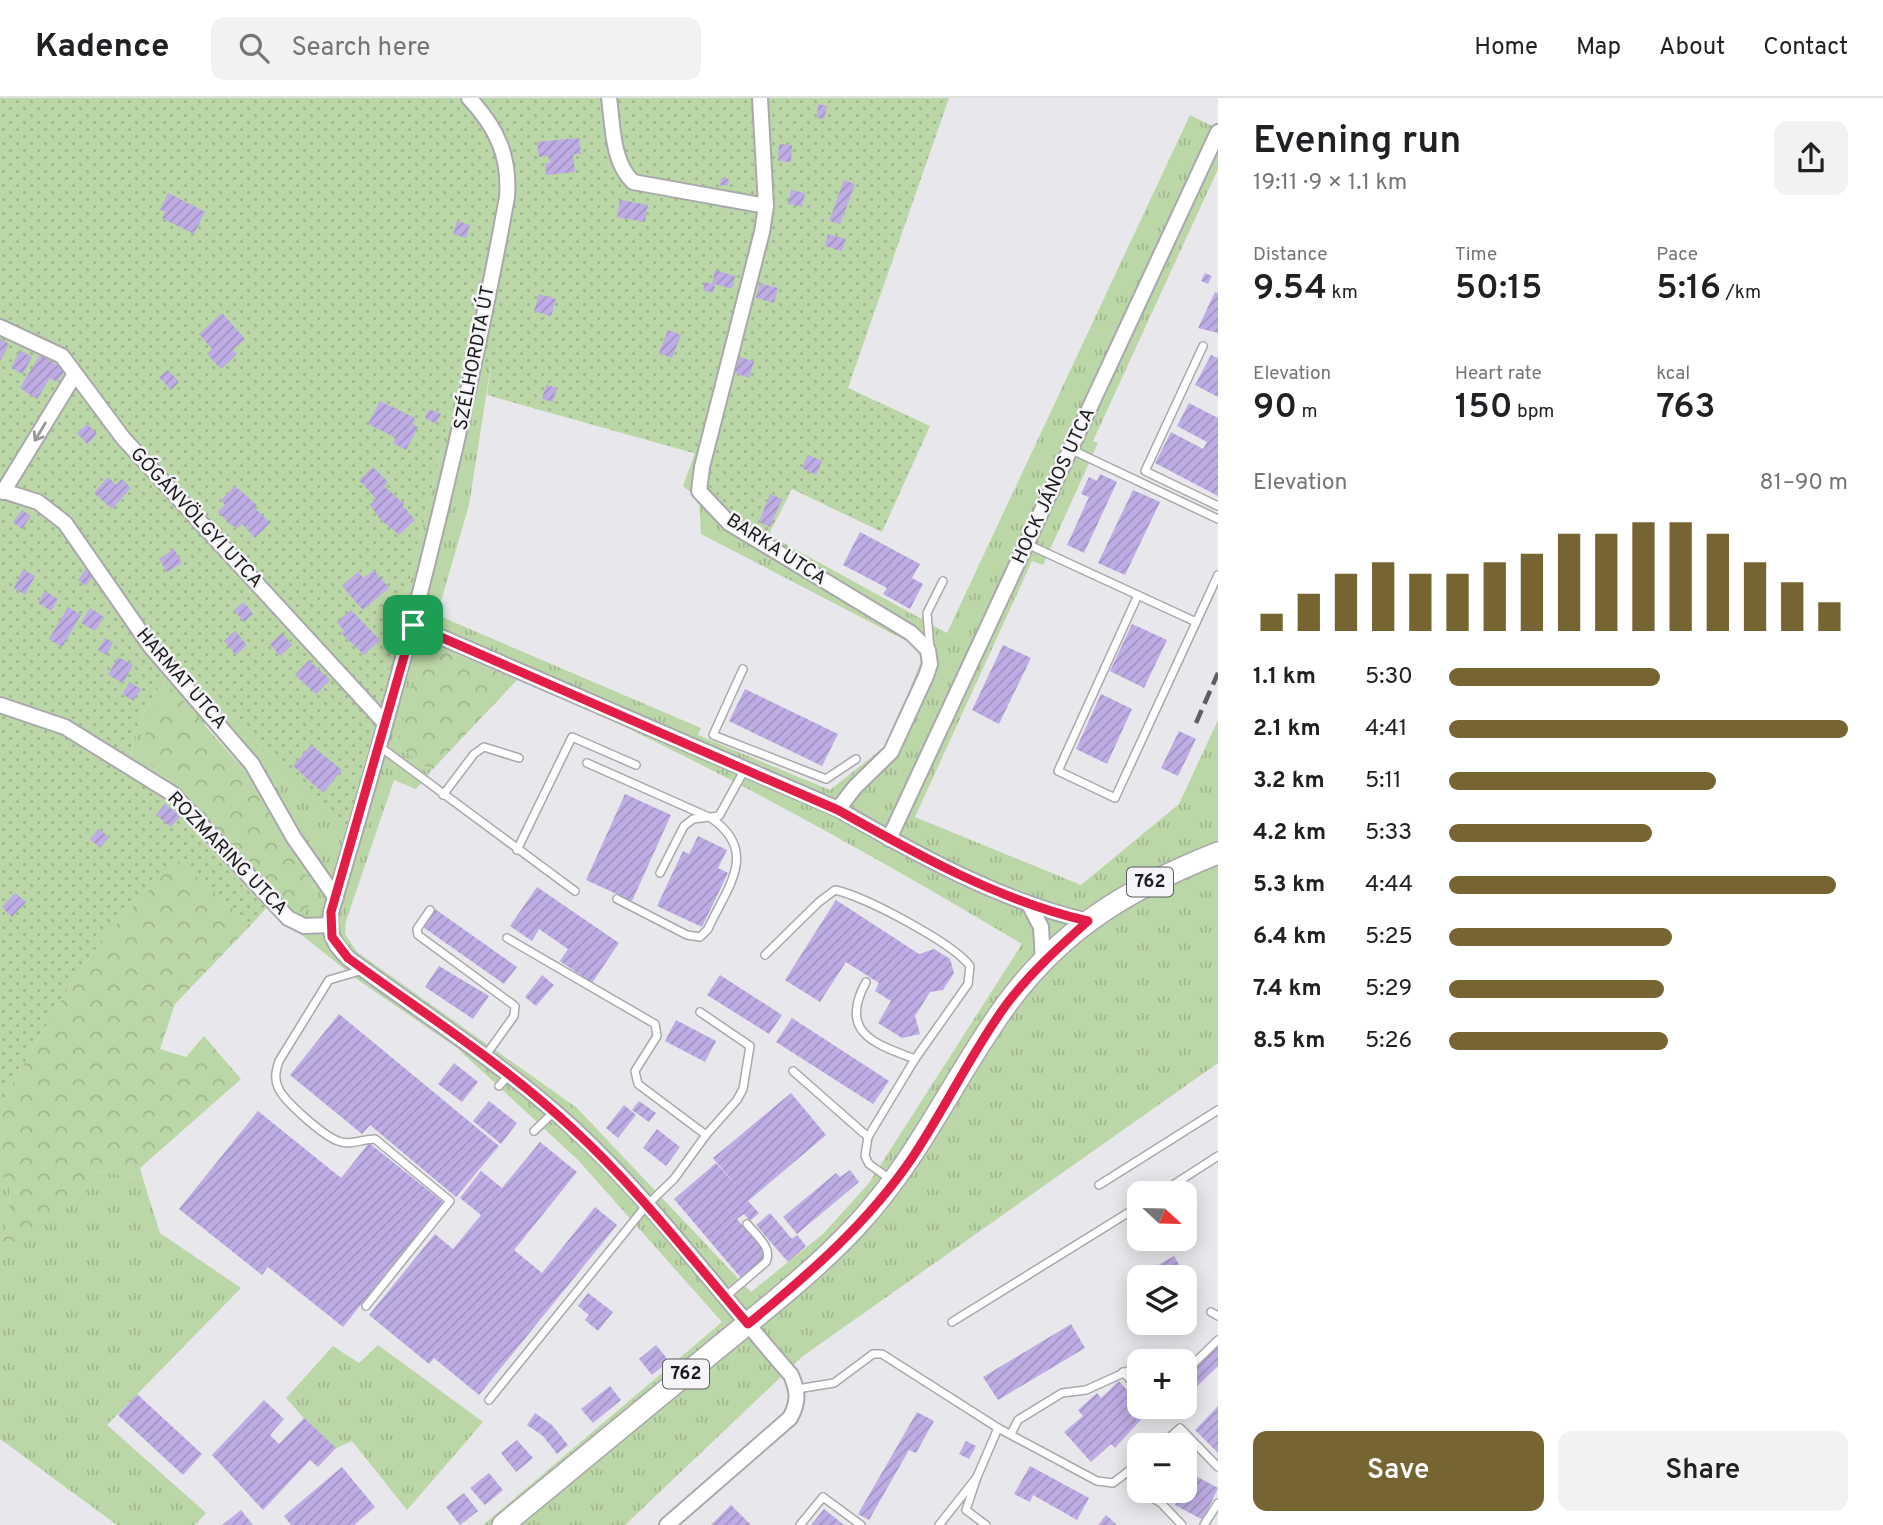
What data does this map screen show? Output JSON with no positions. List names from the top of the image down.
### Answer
{
  "streets": {
    "main road": ["762"],
    "street": [
      "SZÉLHORDTA ÚT",
      "HOCK JÁNOS UTCA",
      "GÓGÁNVÖLGYI UTCA",
      "BARKA UTCA",
      "HARMAT UTCA",
      "ROZMARING UTCA"
    ]
  },
  "north": "right",
  "page": {
    "header": "Kadence",
    "search": "Search here",
    "nav": [
      "Home",
      "Map",
      "About",
      "Contact"
    ],
    "heading": ["Evening run", "19:11 · 9 × 1.1 km"],
    "stats": [
      ["Distance", "9.54 km"],
      ["Time", "50:15"],
      ["Pace", "5:16 /km"],
      ["Elevation", "90 m"],
      ["Heart rate", "150 bpm"],
      ["kcal", "763"]
    ],
    "chart": ["Elevation", "81–90 m"],
    "list": [
      {
        "name": "1.1 km",
        "note": "5:30"
      },
      {
        "name": "2.1 km",
        "note": "4:41"
      },
      {
        "name": "3.2 km",
        "note": "5:11"
      },
      {
        "name": "4.2 km",
        "note": "5:33"
      },
      {
        "name": "5.3 km",
        "note": "4:44"
      },
      {
        "name": "6.4 km",
        "note": "5:25"
      },
      {
        "name": "7.4 km",
        "note": "5:29"
      },
      {
        "name": "8.5 km",
        "note": "5:26"
      }
    ],
    "map_buttons": ["+", "−"],
    "buttons": ["Save", "Share"]
  }
}
